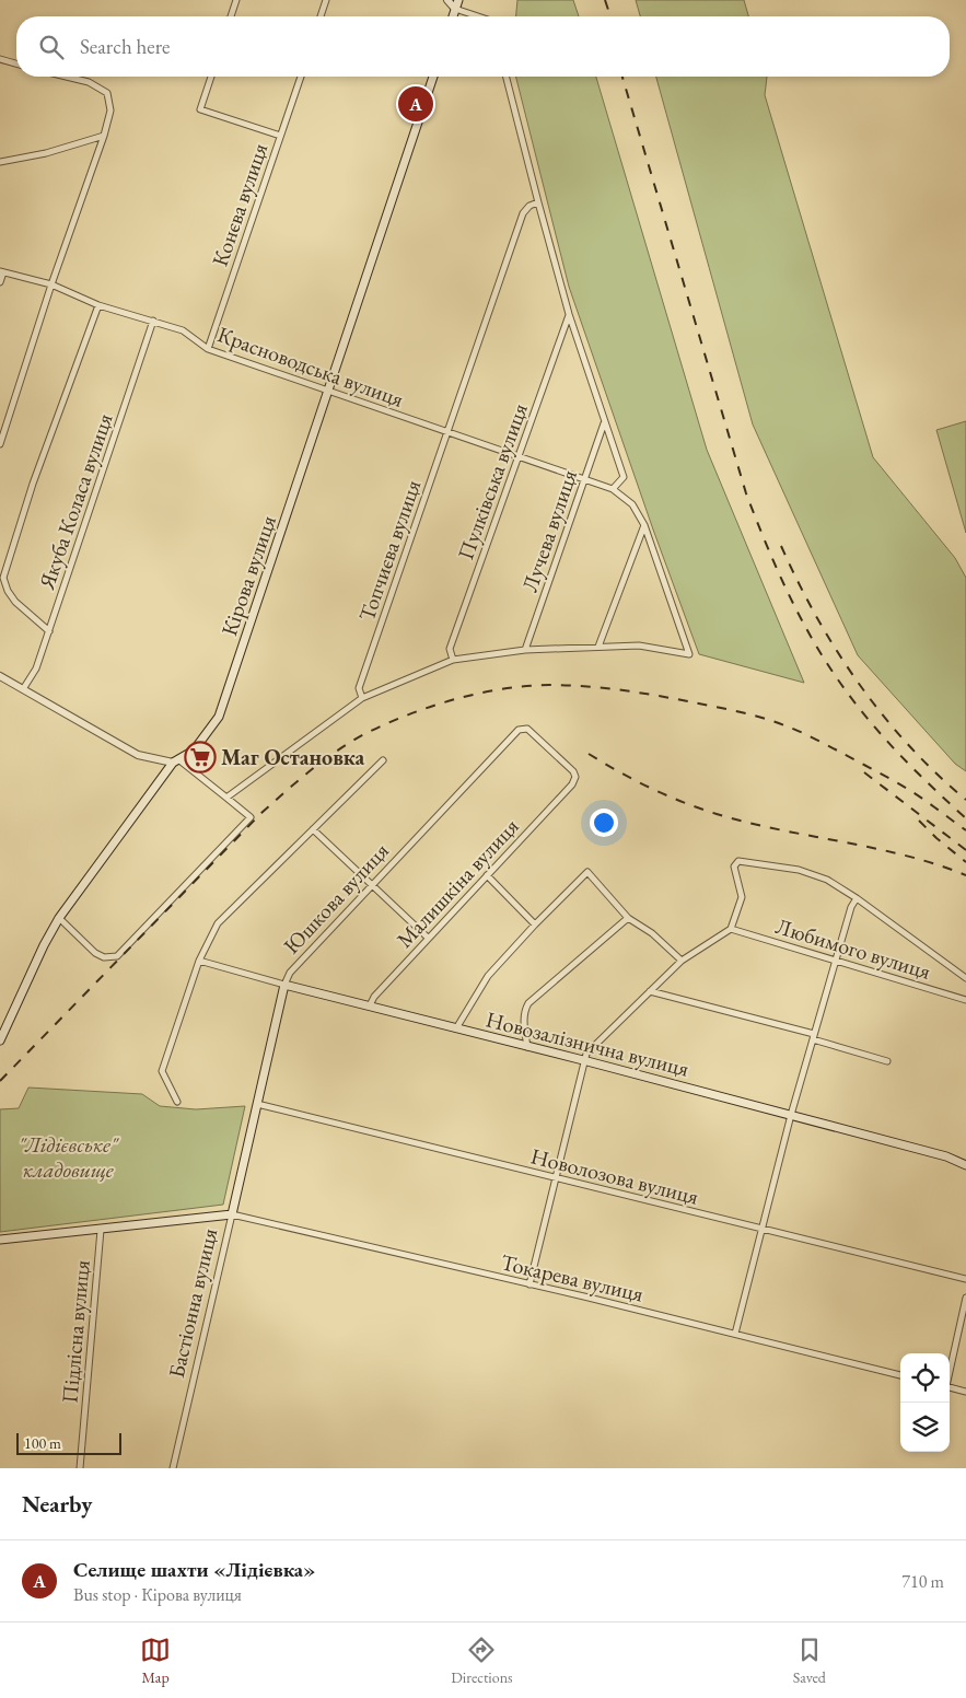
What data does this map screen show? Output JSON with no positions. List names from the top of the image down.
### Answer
{
  "streets": {
    "main road": [
      "Кірова вулиця",
      "Юшкова вулиця",
      "Новозалізнична вулиця",
      "Бастіонна вулиця"
    ],
    "street": [
      "Конєва вулиця",
      "Красноводська вулиця",
      "Пулківська вулиця",
      "Якуба Коласа вулиця",
      "Лучева вулиця",
      "Топчиєва вулиця",
      "Малишкіна вулиця",
      "Любимого вулиця",
      "Новолозова вулиця",
      "Токарева вулиця",
      "Підлісна вулиця"
    ]
  },
  "crossings": [
    ["Конєва вулиця", "Красноводська вулиця"],
    ["Красноводська вулиця", "Пулківська вулиця"],
    ["Красноводська вулиця", "Якуба Коласа вулиця"],
    ["Красноводська вулиця", "Лучева вулиця"],
    ["Красноводська вулиця", "Топчиєва вулиця"],
    ["Красноводська вулиця", "Кірова вулиця"],
    ["Малишкіна вулиця", "Юшкова вулиця"],
    ["Малишкіна вулиця", "Новозалізнична вулиця"],
    ["Юшкова вулиця", "Новозалізнична вулиця"],
    ["Юшкова вулиця", "Новолозова вулиця"],
    ["Юшкова вулиця", "Токарева вулиця"],
    ["Юшкова вулиця", "Бастіонна вулиця"],
    ["Токарева вулиця", "Бастіонна вулиця"],
    ["Бастіонна вулиця", "Підлісна вулиця"]
  ],
  "parks": ["\"Лідієвське\" кладовище"],
  "places": {
    "supermarket": ["Маг Остановка"]
  },
  "scale_bar": "100 m",
  "page": {
    "search": "Search here",
    "pins": "A",
    "scale": "100 m",
    "heading": "Nearby",
    "list": [
      {
        "mark": "A",
        "name": "Селище шахти «Лідієвка»",
        "note": "Bus stop · Кірова вулиця",
        "value": "710 m"
      }
    ],
    "nav": ["Map", "Directions", "Saved"]
  }
}
